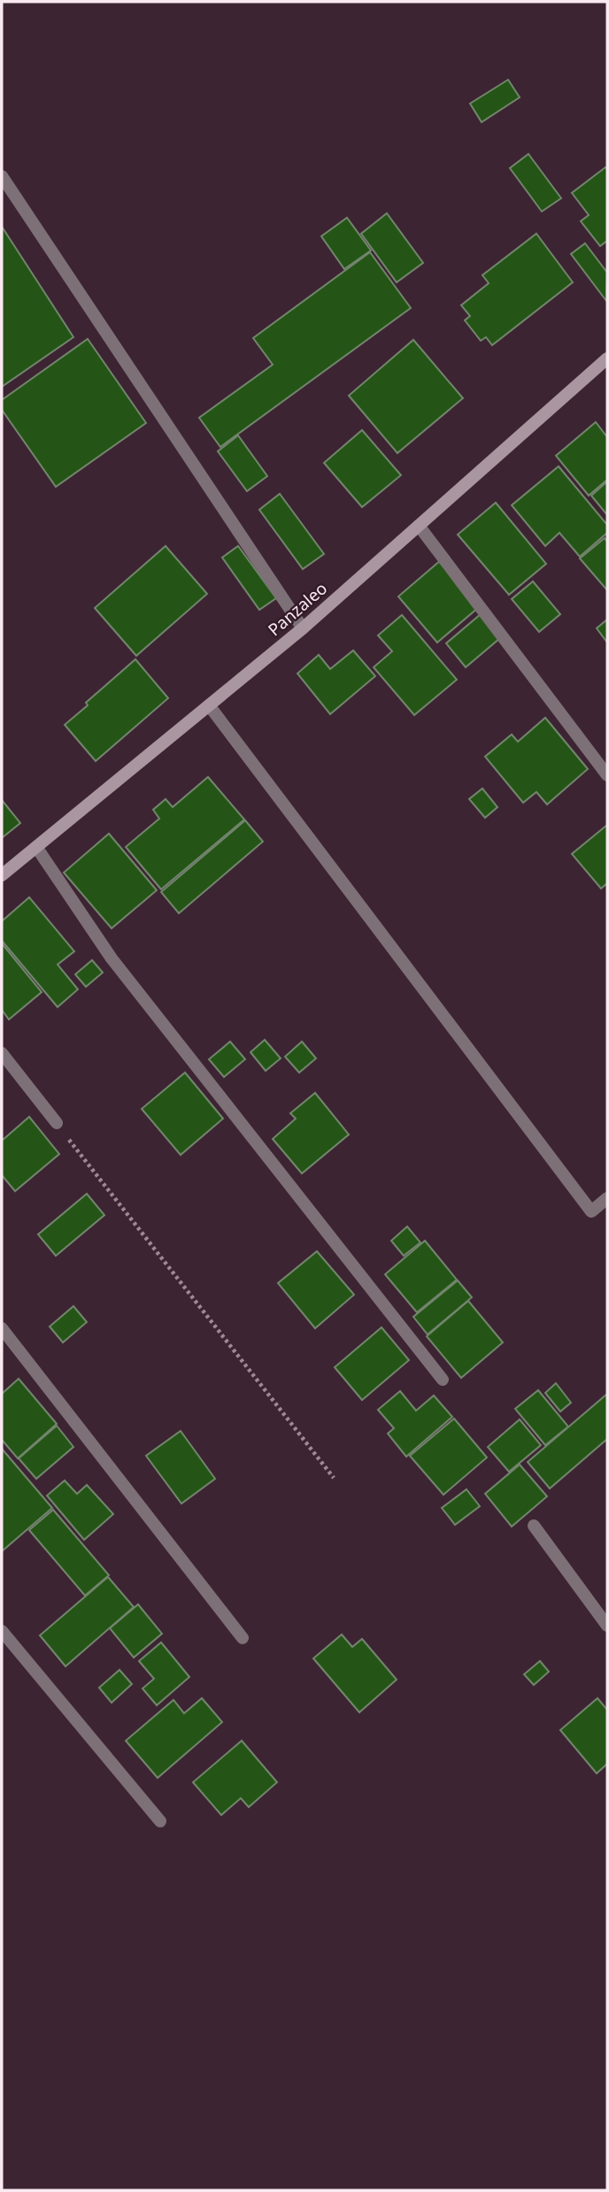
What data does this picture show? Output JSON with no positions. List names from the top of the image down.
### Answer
{
  "streets": {
    "street": ["Panzaleo"]
  }
}
